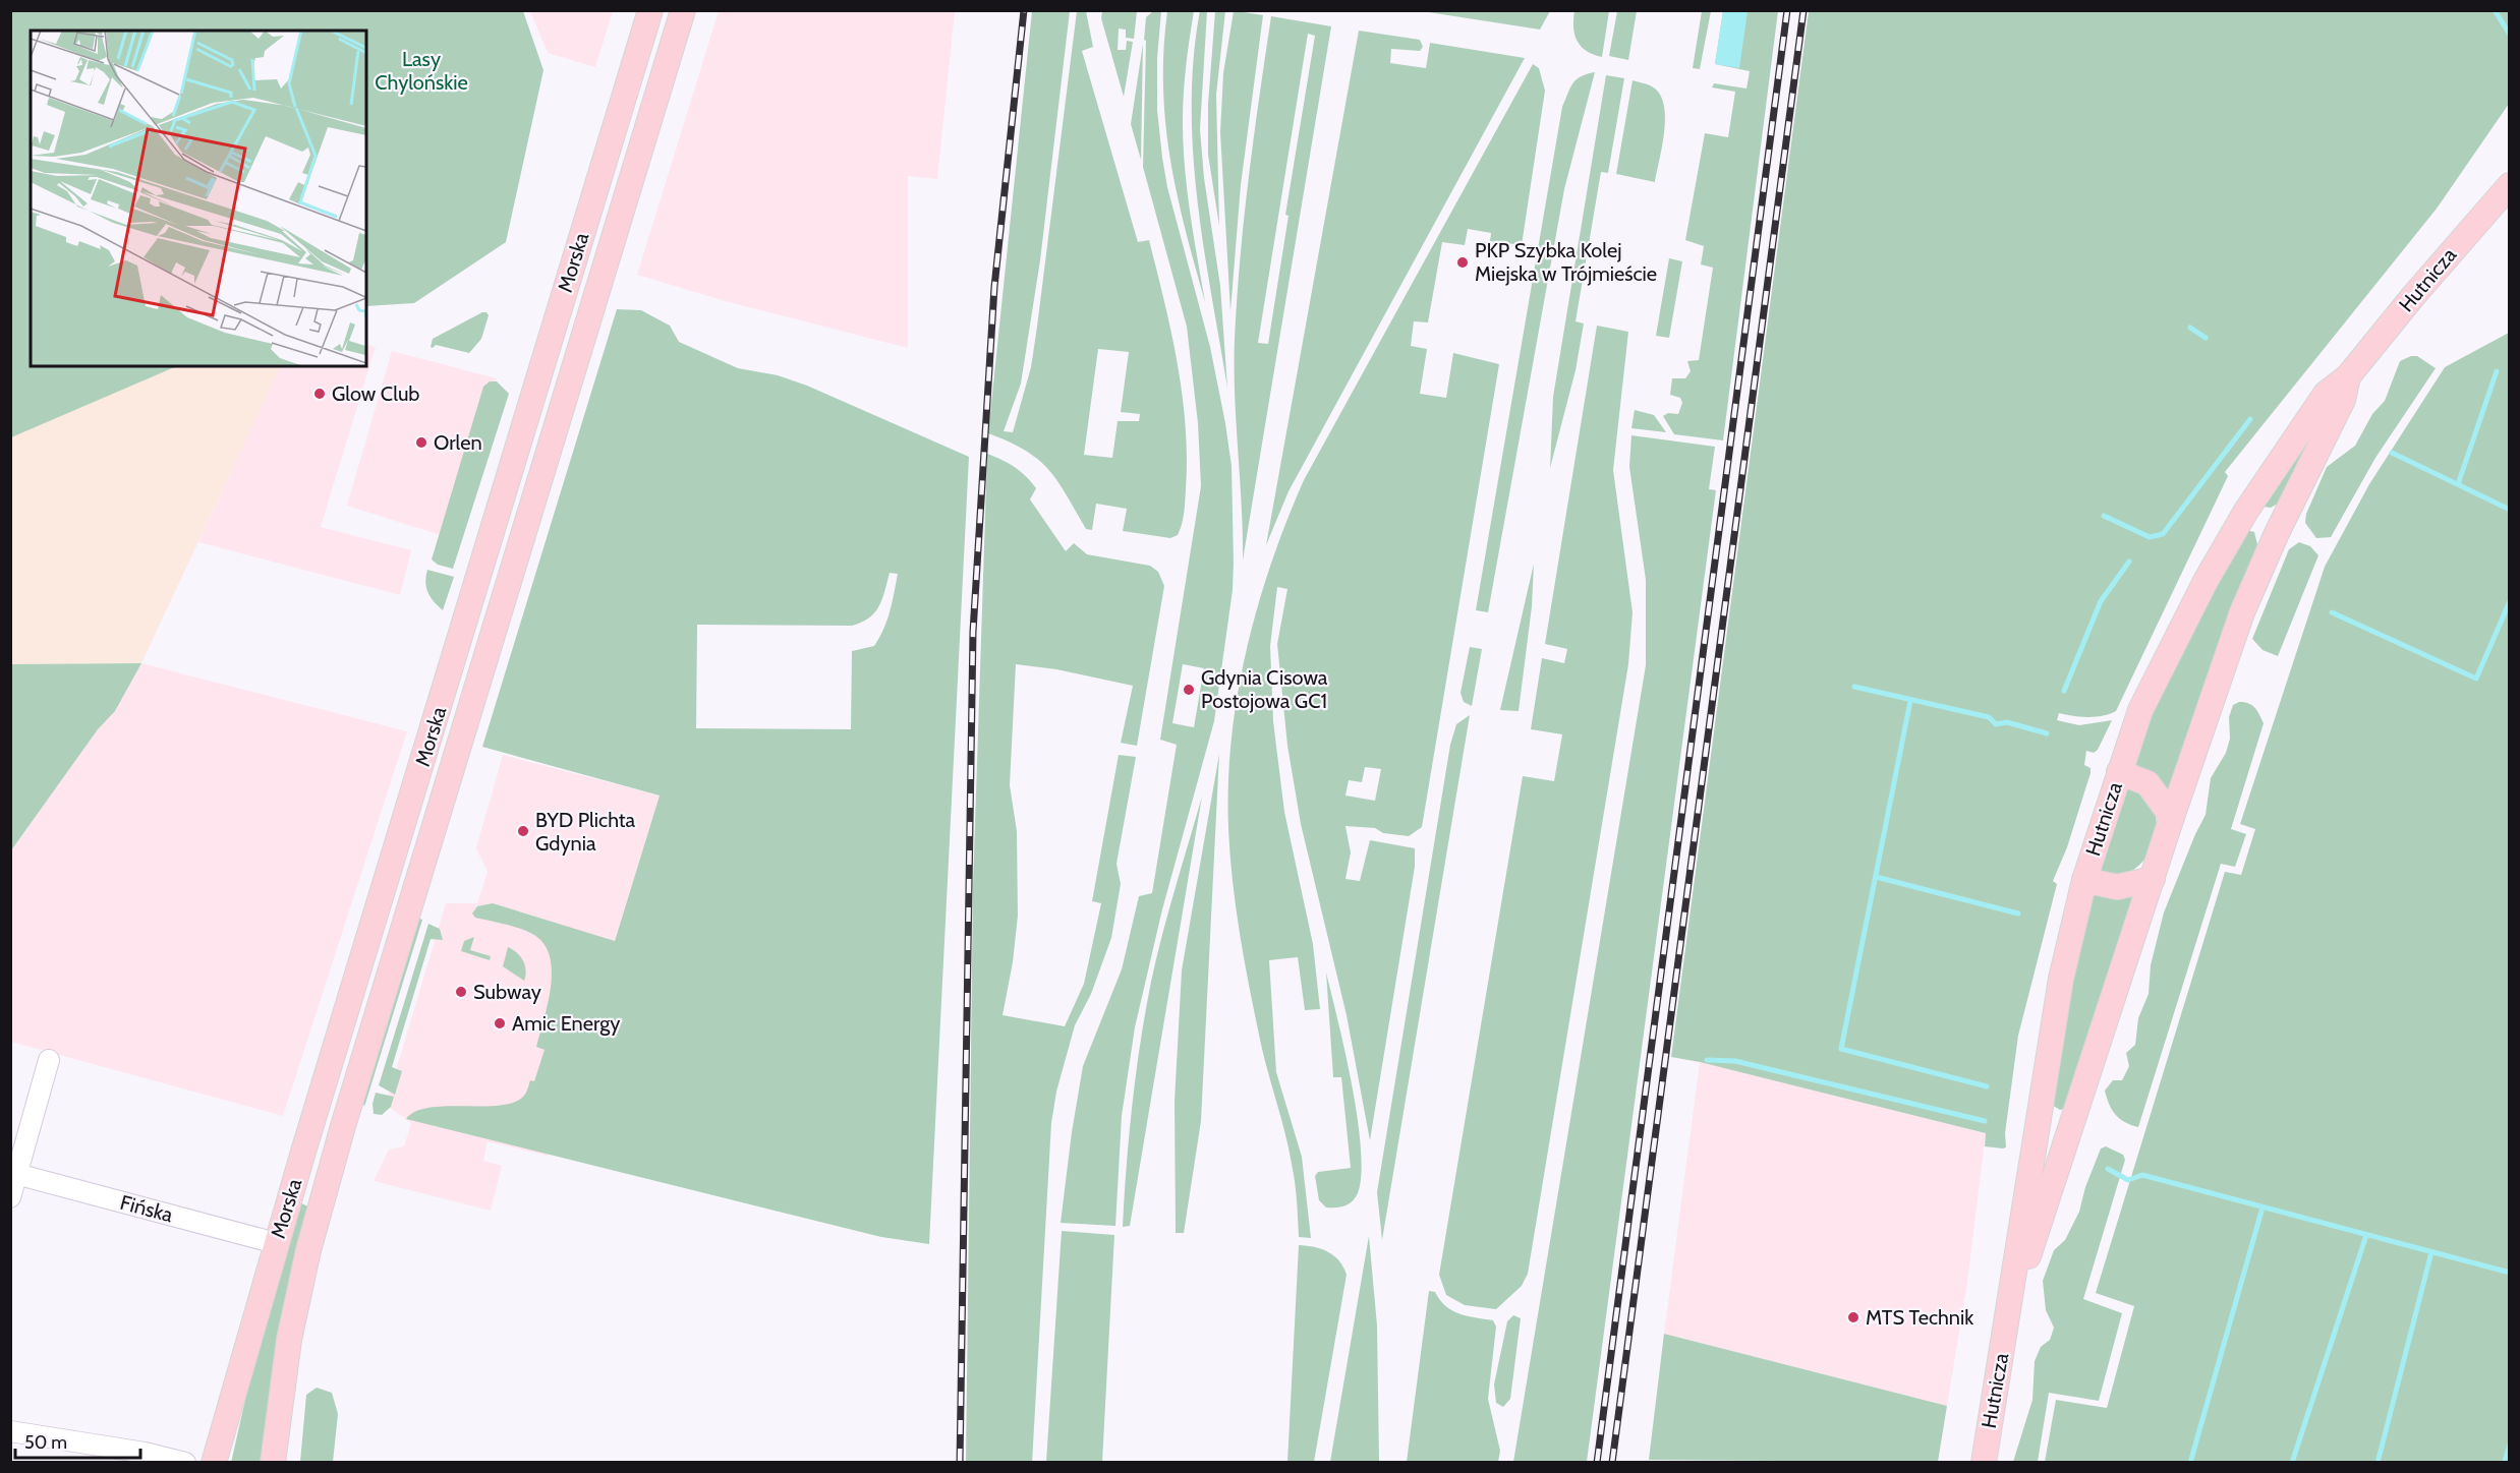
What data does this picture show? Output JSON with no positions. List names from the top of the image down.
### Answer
{
  "streets": {
    "main road": ["Morska", "Hutnicza"],
    "street": ["Fińska"]
  },
  "crossings": [
    ["Morska", "Fińska"]
  ],
  "parks": ["Lasy Chylońskie"],
  "places": [
    "PKP Szybka Kolej Miejska w Trójmieście",
    "Glow Club",
    "Orlen",
    "Gdynia Cisowa Postojowa GC1",
    "BYD Plichta Gdynia",
    "Subway",
    "Amic Energy",
    "MTS Technik"
  ],
  "scale_bar": "50 m"
}
